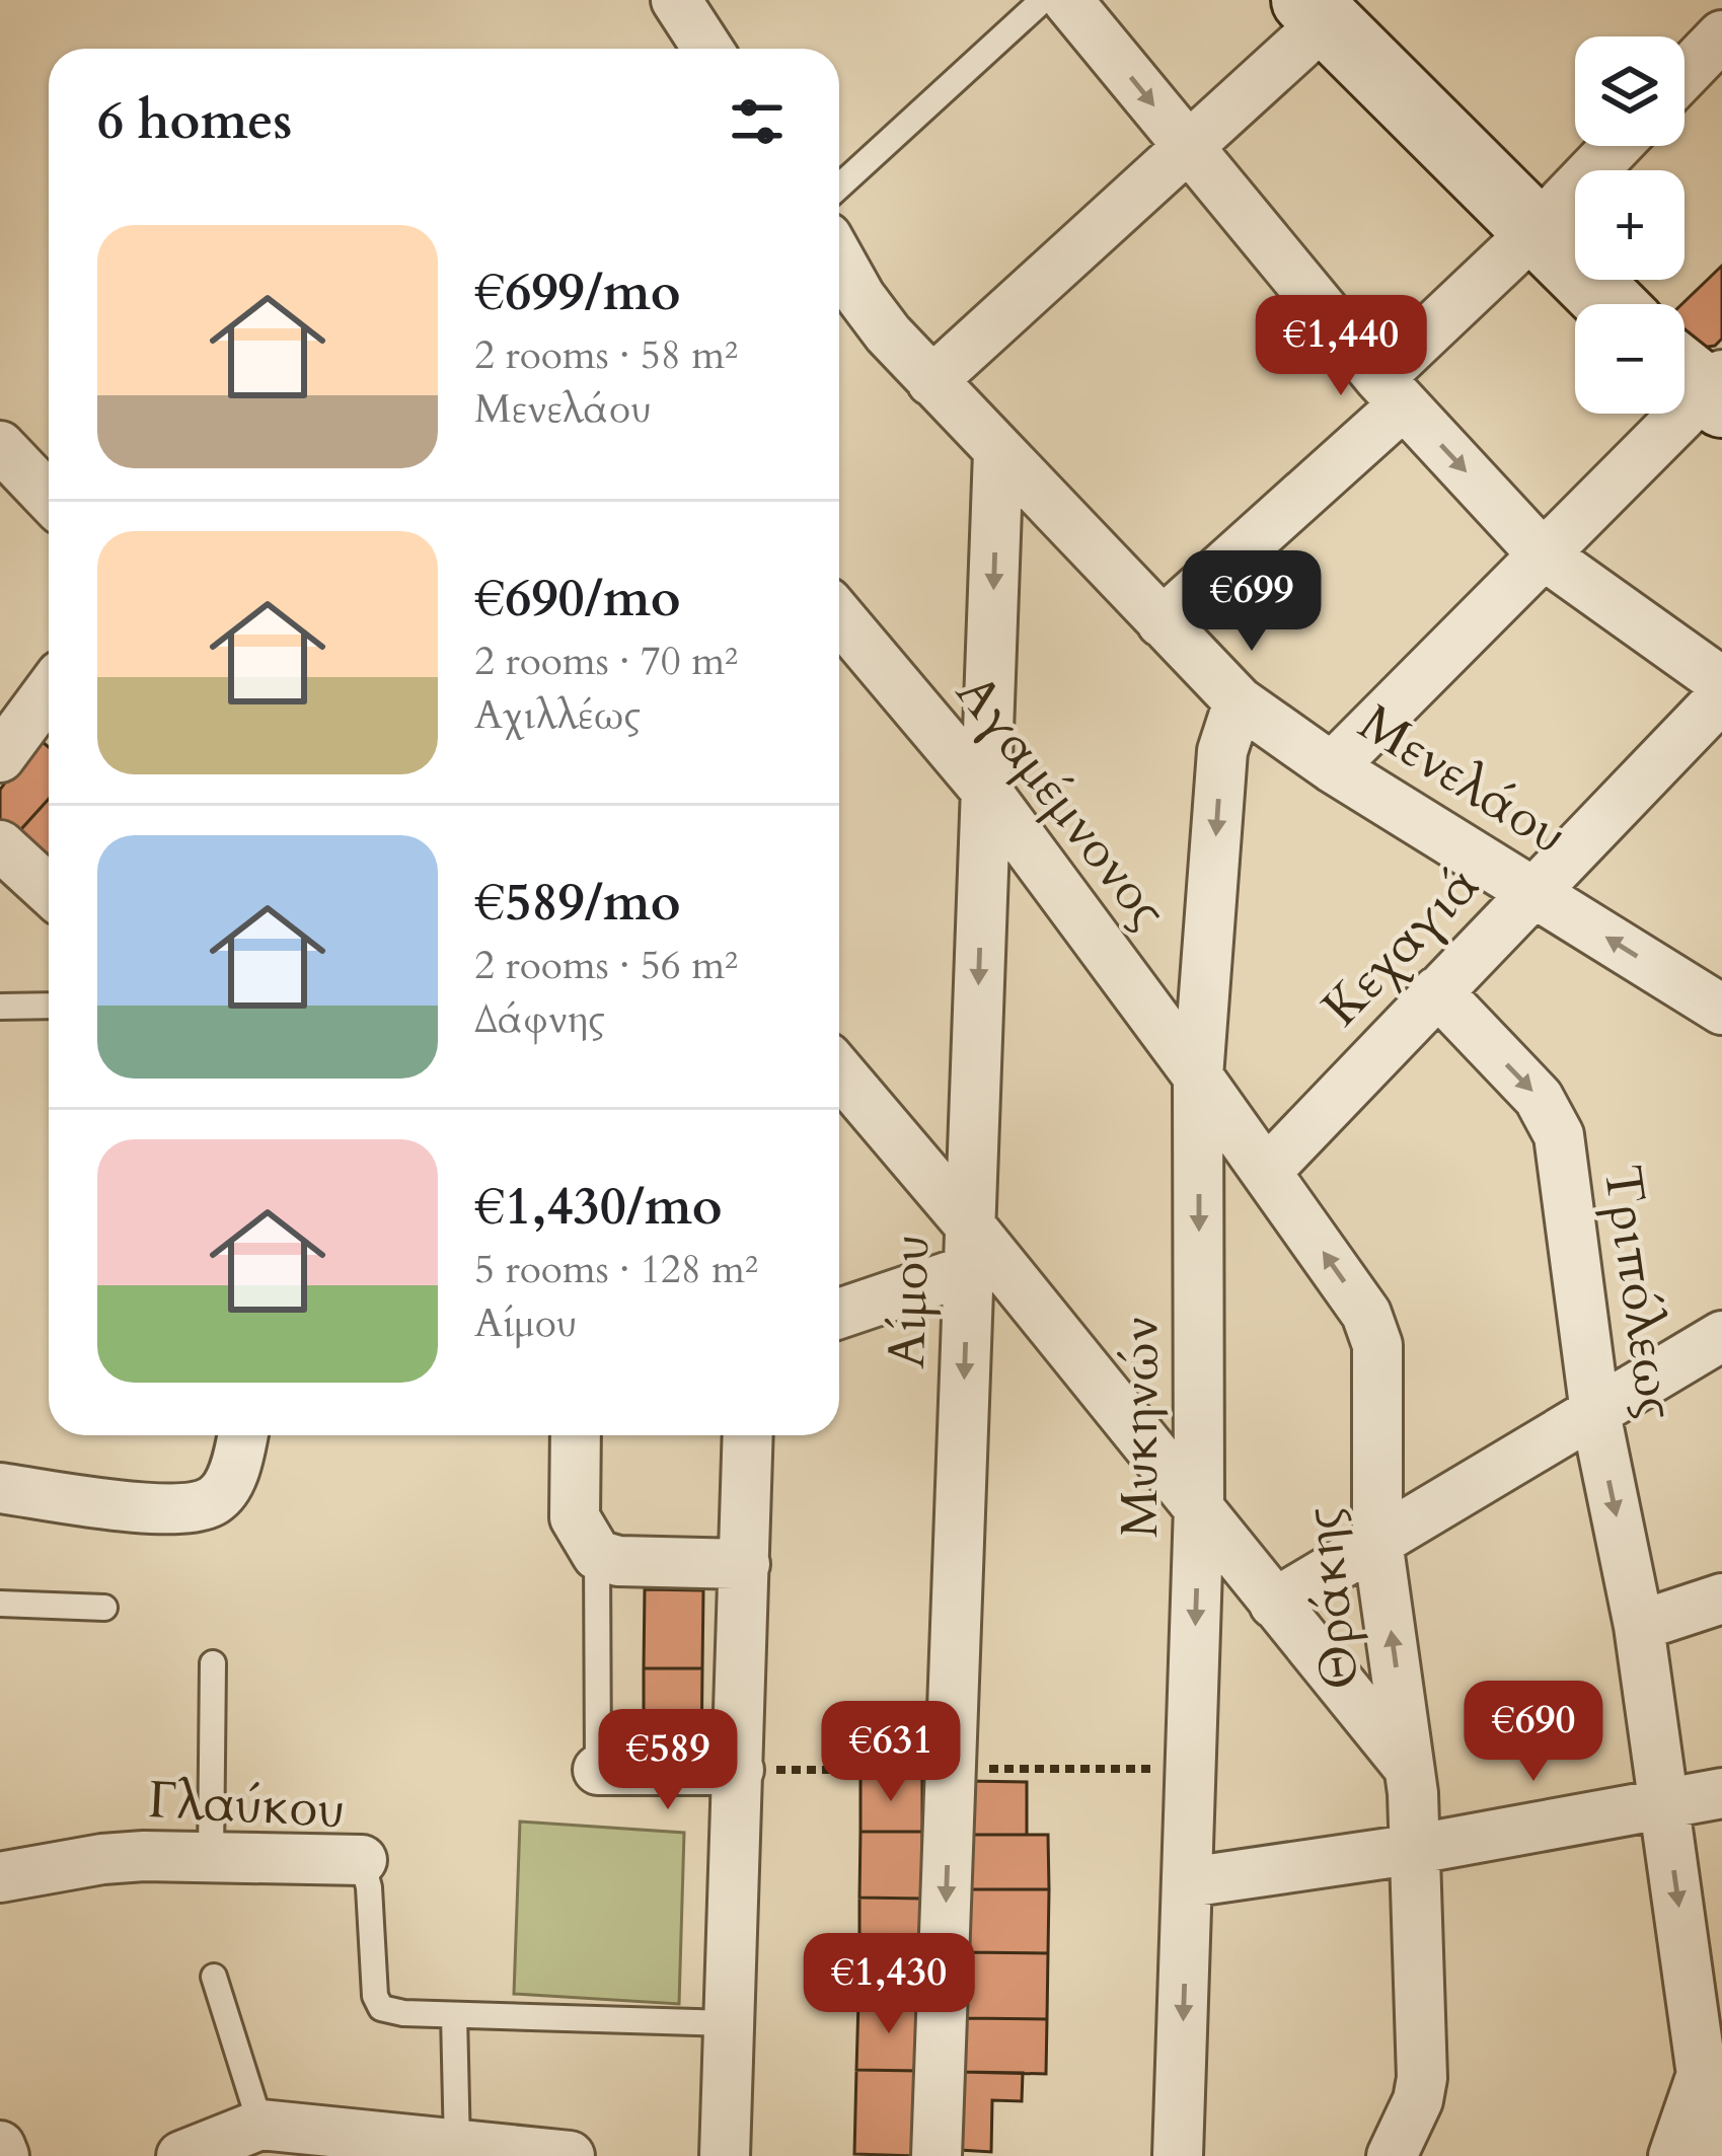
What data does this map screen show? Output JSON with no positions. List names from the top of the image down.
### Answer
{
  "streets": {
    "street": [
      "Μενελάου",
      "Αγαμέμνονος",
      "Κεχαγιά",
      "Τριπόλεως",
      "Αίμου",
      "Μυκηνών",
      "Θράκης",
      "Γλαύκου"
    ]
  },
  "crossings": [
    ["Μενελάου", "Κεχαγιά"],
    ["Μενελάου", "Αίμου"],
    ["Μενελάου", "Μυκηνών"],
    ["Αγαμέμνονος", "Αίμου"],
    ["Αγαμέμνονος", "Μυκηνών"],
    ["Αγαμέμνονος", "Θράκης"],
    ["Κεχαγιά", "Τριπόλεως"],
    ["Κεχαγιά", "Θράκης"],
    ["Μυκηνών", "Θράκης"]
  ],
  "one_way": ["Τριπόλεως", "Μυκηνών", "Θράκης"],
  "page": {
    "map_buttons": ["+", "−"],
    "heading": "6 homes",
    "list": [
      {
        "name": "€699/mo",
        "note": "2 rooms · 58 m² · Μενελάου"
      },
      {
        "name": "€690/mo",
        "note": "2 rooms · 70 m² · Αχιλλέως"
      },
      {
        "name": "€589/mo",
        "note": "2 rooms · 56 m² · Δάφνης"
      },
      {
        "name": "€1,430/mo",
        "note": "5 rooms · 128 m² · Αίμου"
      }
    ],
    "price": [
      "€1,440",
      "€699",
      "€690",
      "€631",
      "€589",
      "€1,430"
    ]
  }
}
